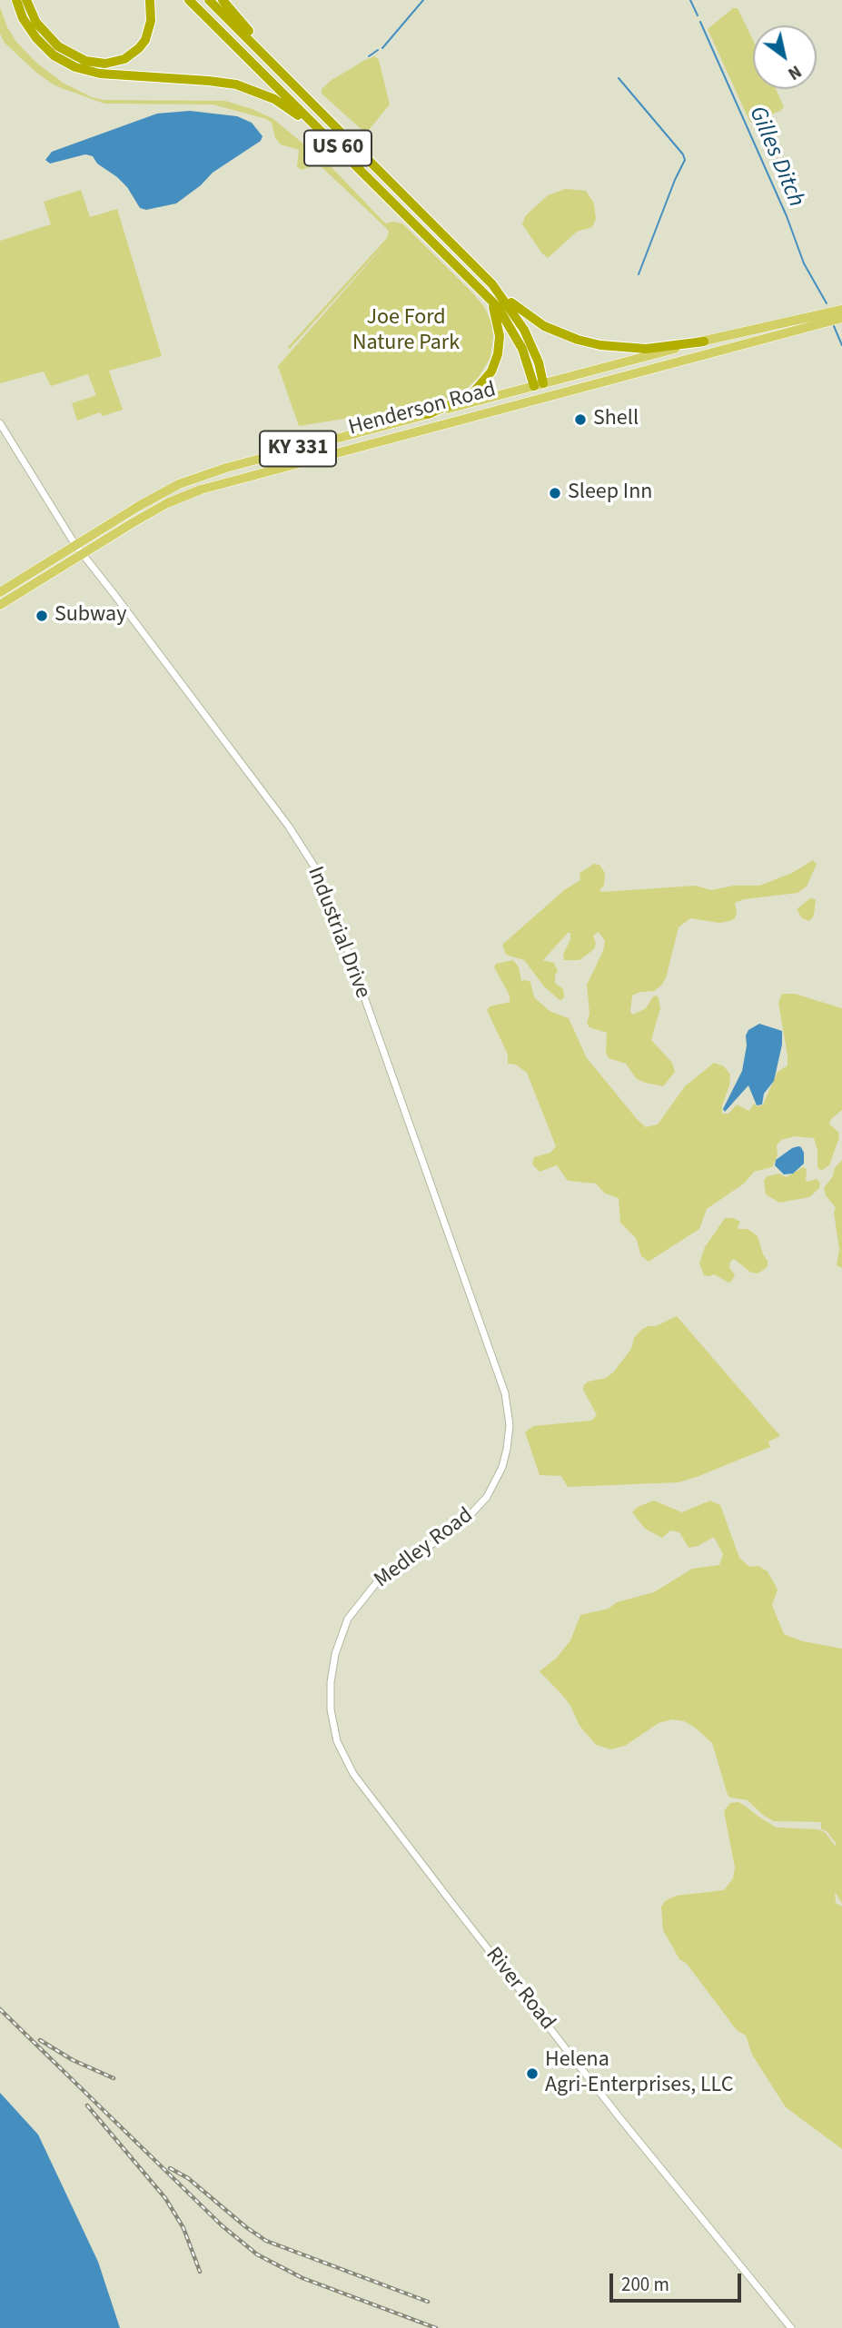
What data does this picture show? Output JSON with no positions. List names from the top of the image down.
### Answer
{
  "streets": {
    "highway": ["US 60"],
    "main road": ["Henderson Road", "KY 331"],
    "street": ["Industrial Drive", "Medley Road", "River Road"]
  },
  "crossings": [
    ["US 60", "Henderson Road"],
    ["Henderson Road", "Industrial Drive"],
    ["Industrial Drive", "Medley Road"],
    ["Medley Road", "River Road"]
  ],
  "water": ["Gilles Ditch"],
  "parks": ["Joe Ford Nature Park"],
  "places": [
    "Shell",
    "Sleep Inn",
    "Subway",
    "Helena Agri-Enterprises, LLC"
  ],
  "scale_bar": "200 m",
  "north": "bottom right"
}
